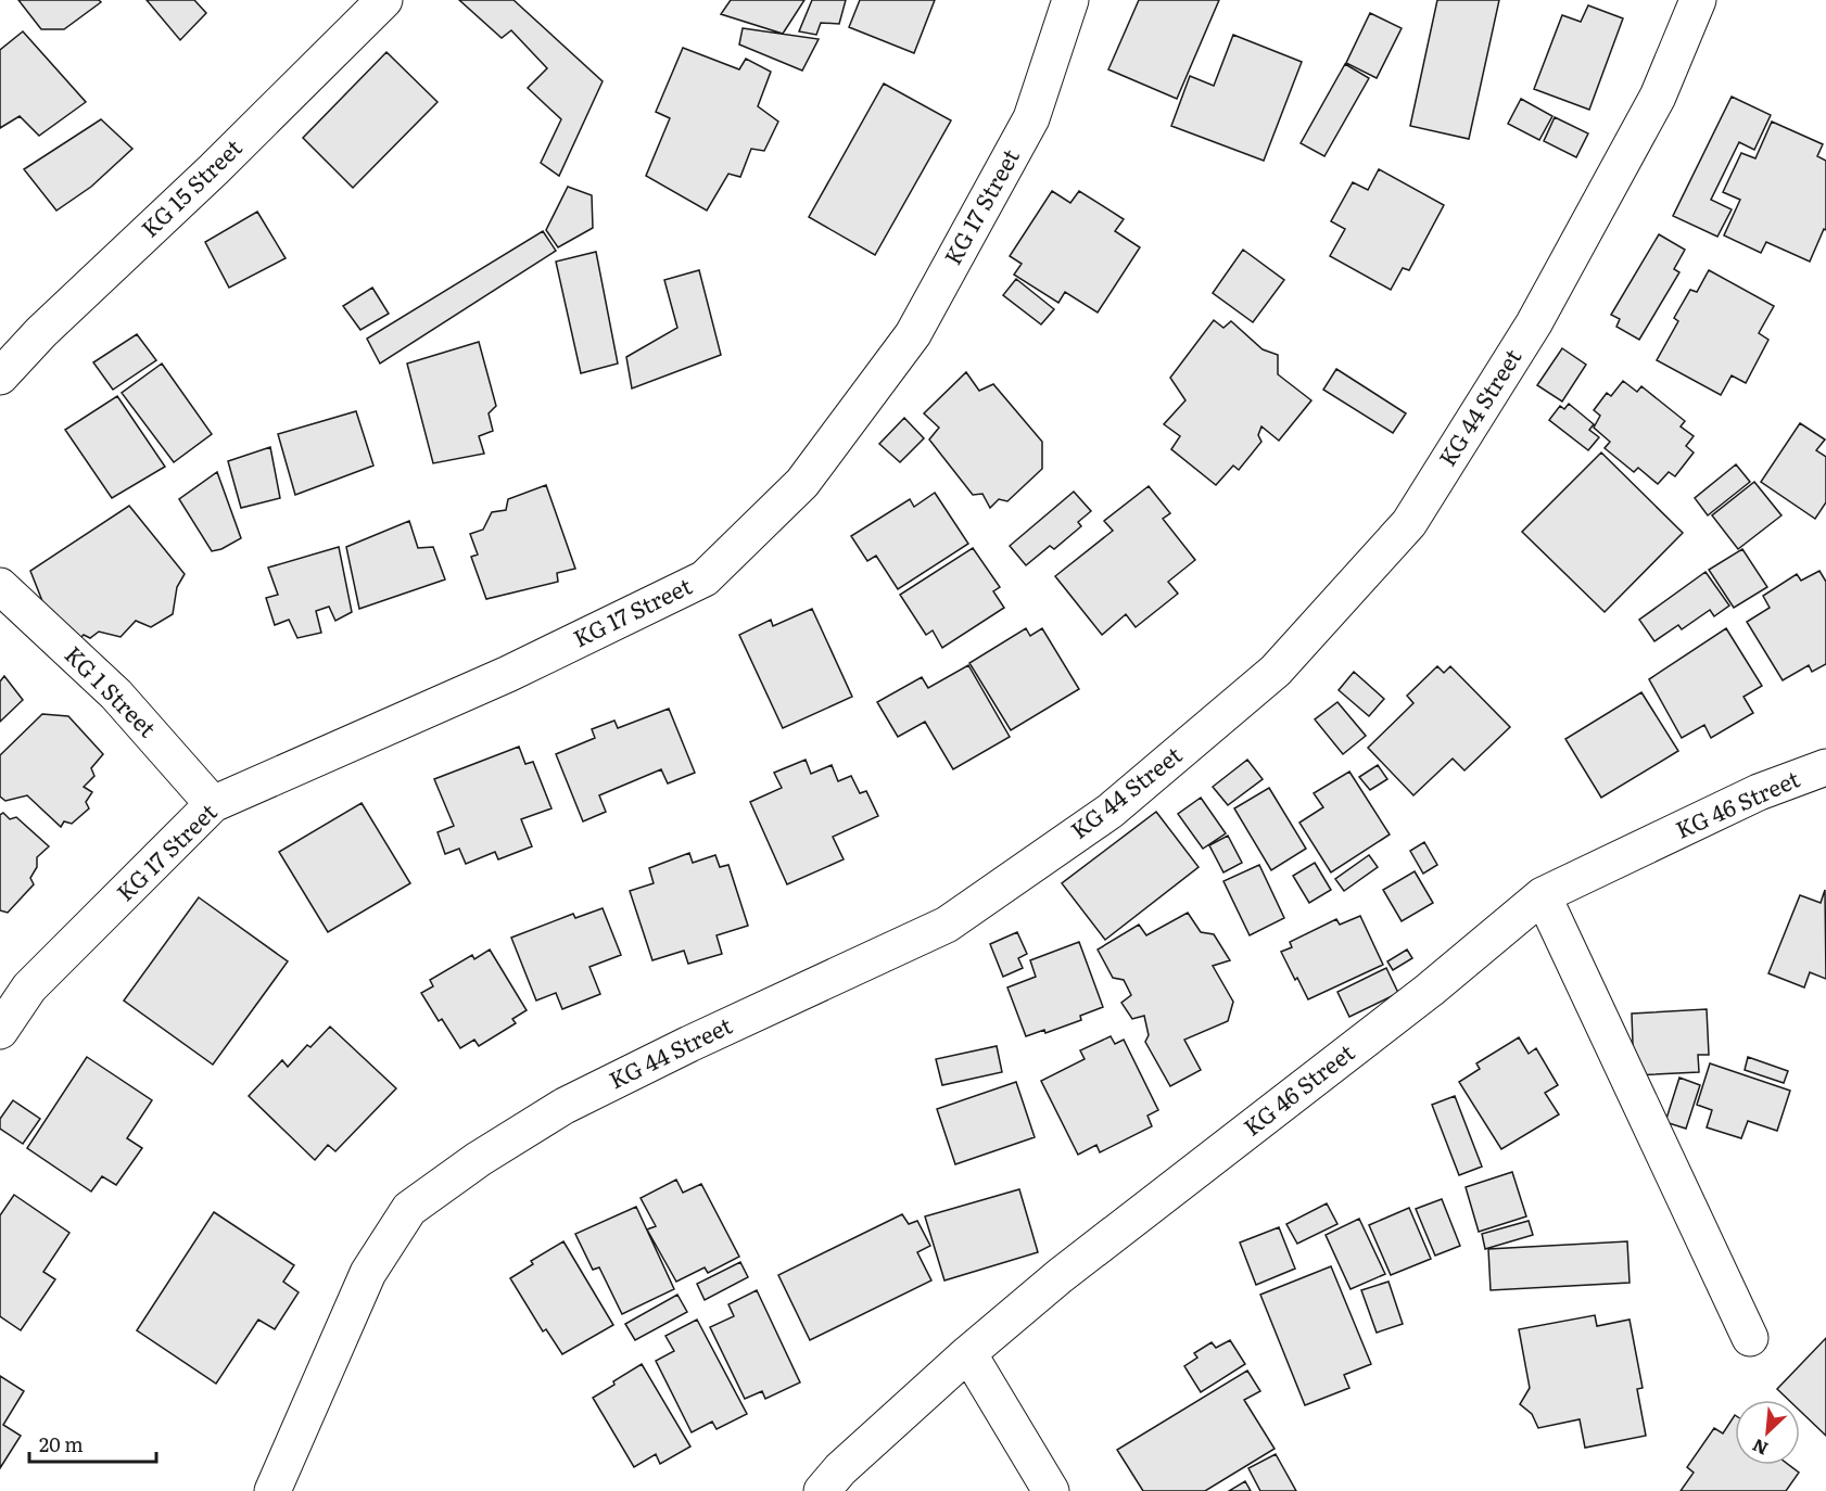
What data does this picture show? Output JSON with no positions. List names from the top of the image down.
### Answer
{
  "streets": {
    "street": [
      "KG 15 Street",
      "KG 17 Street",
      "KG 44 Street",
      "KG 1 Street",
      "KG 46 Street"
    ]
  },
  "crossings": [
    ["KG 17 Street", "KG 1 Street"]
  ],
  "scale_bar": "20 m",
  "north": "bottom left"
}
